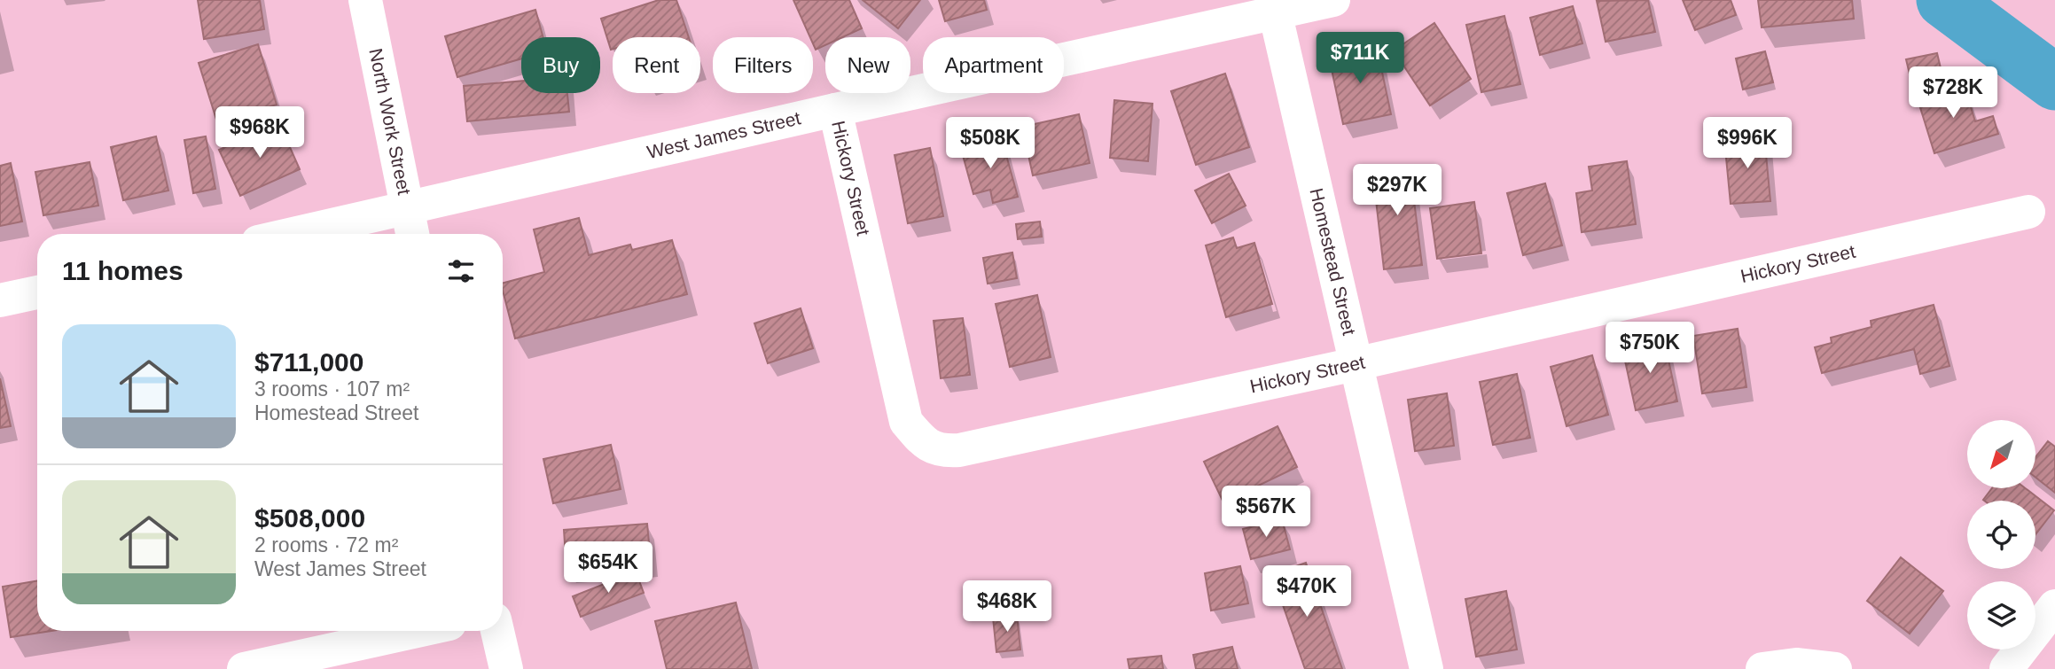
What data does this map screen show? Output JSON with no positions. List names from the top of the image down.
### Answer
{
  "streets": {
    "street": [
      "North Work Street",
      "West James Street",
      "Hickory Street",
      "Homestead Street"
    ]
  },
  "crossings": [
    ["North Work Street", "West James Street"],
    ["West James Street", "Hickory Street"],
    ["West James Street", "Homestead Street"],
    ["Hickory Street", "Homestead Street"]
  ],
  "north": "bottom left",
  "page": {
    "price": [
      "$711K",
      "$728K",
      "$968K",
      "$508K",
      "$996K",
      "$297K",
      "$750K",
      "$567K",
      "$654K",
      "$470K",
      "$468K"
    ],
    "chip": [
      "Buy",
      "Rent",
      "Filters",
      "New",
      "Apartment"
    ],
    "heading": "11 homes",
    "list": [
      {
        "name": "$711,000",
        "note": "3 rooms · 107 m² · Homestead Street"
      },
      {
        "name": "$508,000",
        "note": "2 rooms · 72 m² · West James Street"
      }
    ]
  }
}
